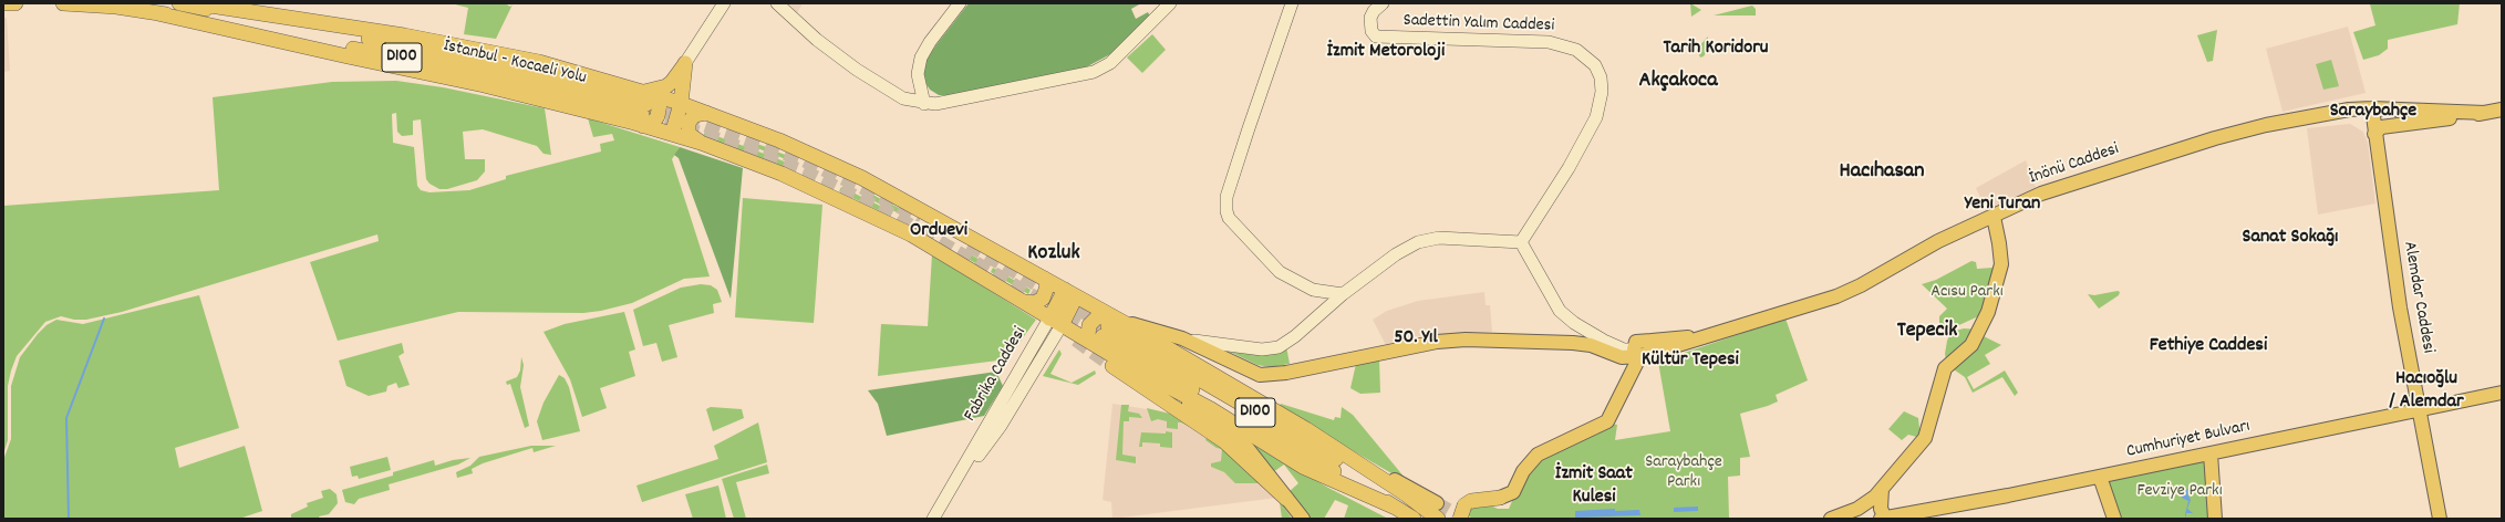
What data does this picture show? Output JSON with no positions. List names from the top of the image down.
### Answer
{
  "streets": {
    "highway": ["D100"],
    "main road": [
      "Sadettin Yalım Caddesi",
      "İnönü Caddesi",
      "Alemdar Caddesi",
      "Fabrika Caddesi",
      "Cumhuriyet Bulvarı"
    ]
  },
  "crossings": [
    ["Alemdar Caddesi", "Cumhuriyet Bulvarı"]
  ],
  "districts": [
    "Tarih Koridoru",
    "İzmit Metoroloji",
    "Akçakoca",
    "Saraybahçe",
    "Hacıhasan",
    "Yeni Turan",
    "Orduevi",
    "Sanat Sokağı",
    "Kozluk",
    "Tepecik",
    "50. Yıl",
    "Fethiye Caddesi",
    "Kültür Tepesi",
    "Hacıoğlu / Alemdar",
    "İzmit Saat Kulesi"
  ],
  "parks": ["Acısu Parkı", "Saraybahçe Parkı", "Fevziye Parkı"]
}
